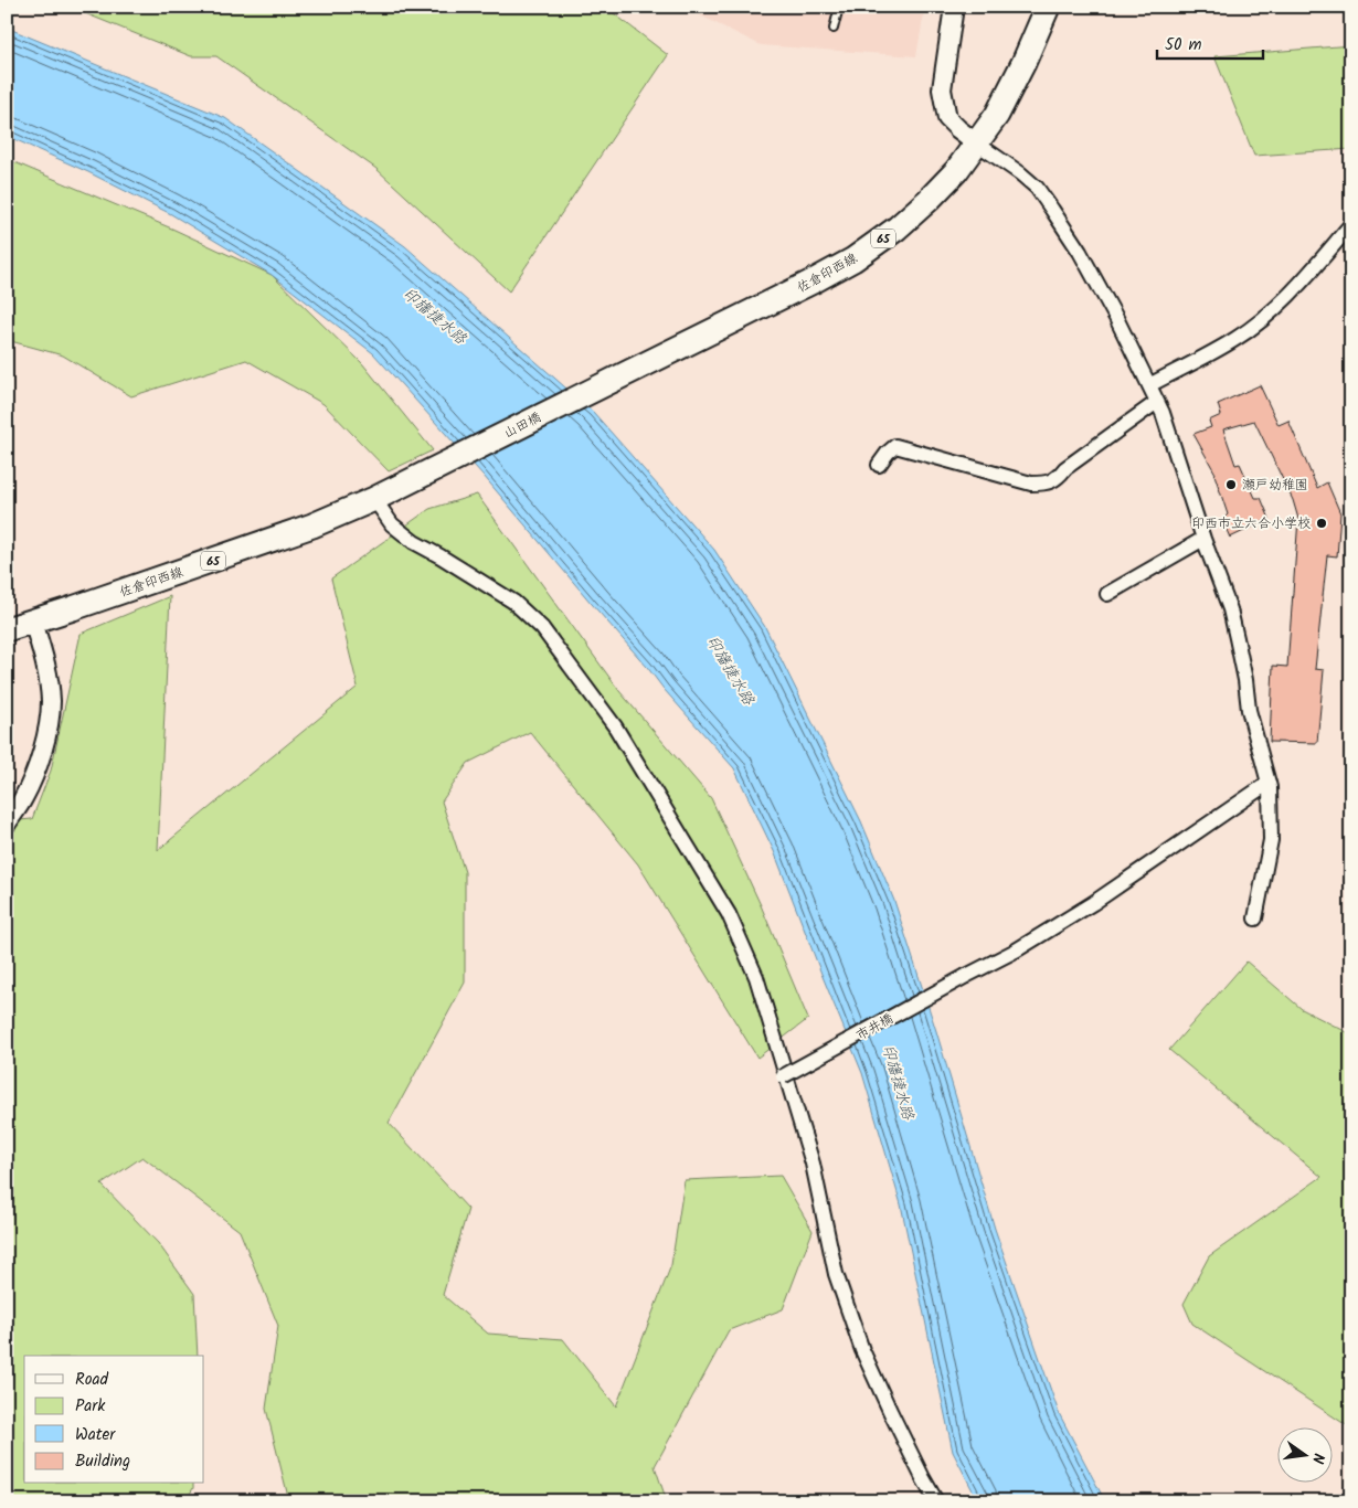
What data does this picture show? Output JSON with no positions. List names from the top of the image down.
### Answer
{
  "streets": {
    "main road": ["65", "佐倉印西線", "山田橋"],
    "street": ["市井橋"]
  },
  "crossings": [
    ["佐倉印西線", "山田橋"]
  ],
  "water": ["印旛捷水路"],
  "places": ["瀬戸幼稚園", "印西市立六合小学校"],
  "legend": [
    "Road",
    "Park",
    "Water",
    "Building"
  ],
  "scale_bar": "50 m",
  "north": "right"
}
